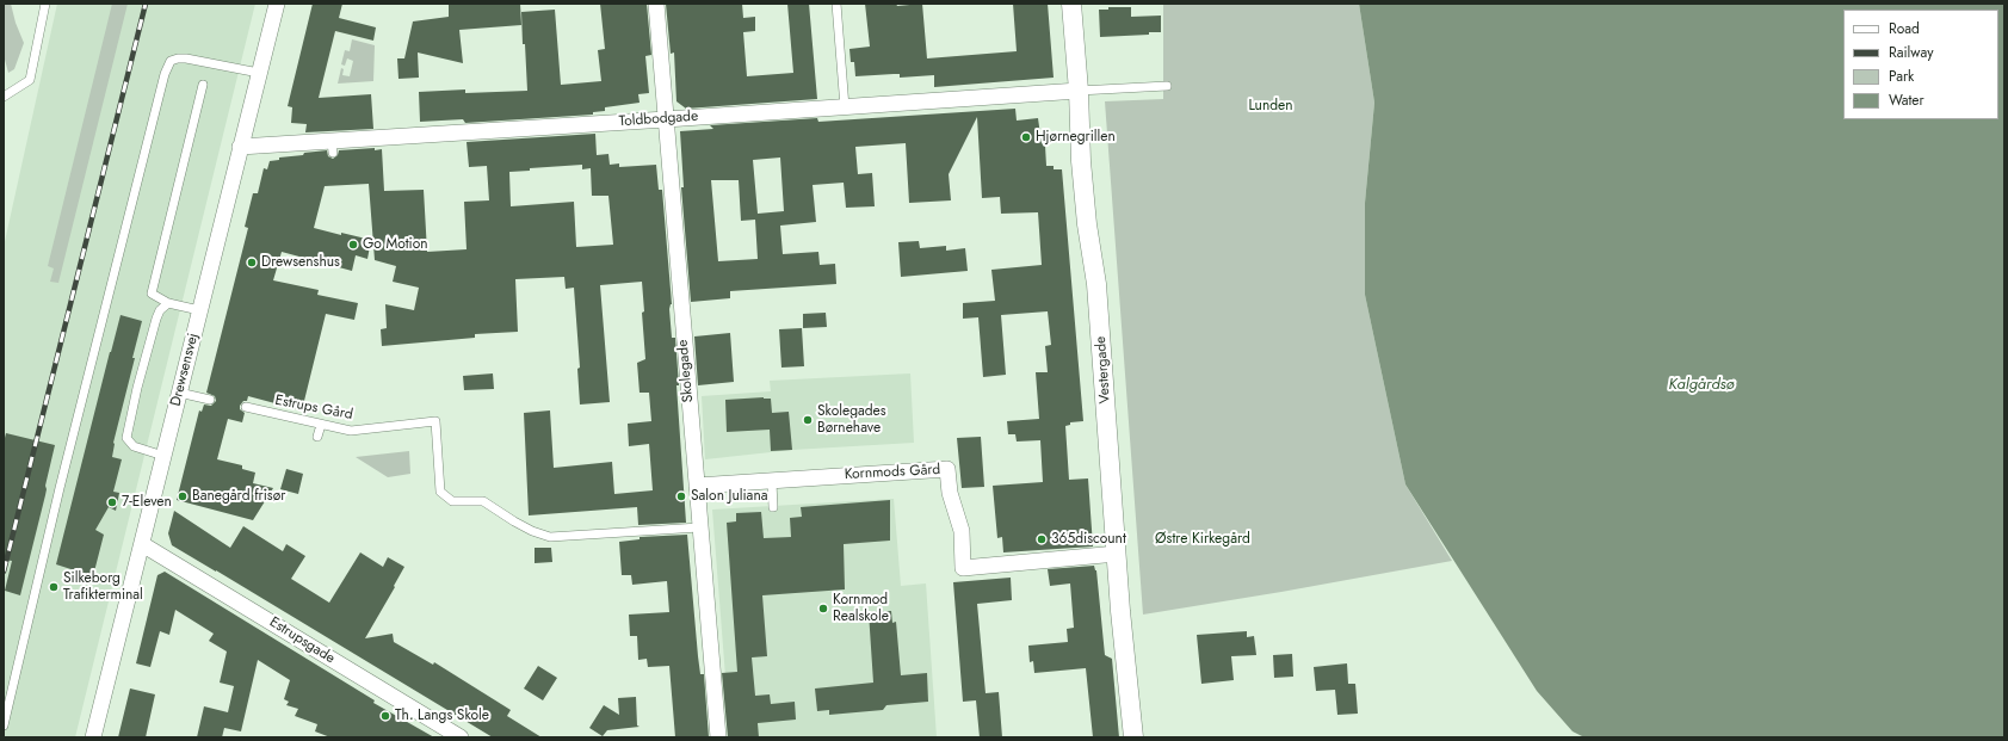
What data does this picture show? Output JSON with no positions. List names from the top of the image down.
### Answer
{
  "streets": {
    "street": [
      "Toldbodgade",
      "Drewsensvej",
      "Vestergade",
      "Skolegade",
      "Kornmods Gård",
      "Estrupsgade"
    ],
    "lane": ["Estrups Gård"]
  },
  "crossings": [
    ["Toldbodgade", "Drewsensvej"],
    ["Toldbodgade", "Vestergade"],
    ["Toldbodgade", "Skolegade"],
    ["Drewsensvej", "Estrupsgade"],
    ["Vestergade", "Kornmods Gård"],
    ["Skolegade", "Estrups Gård"],
    ["Skolegade", "Kornmods Gård"]
  ],
  "water": ["Kalgårdsø"],
  "parks": ["Lunden", "Østre Kirkegård"],
  "places": [
    "Hjørnegrillen",
    "Go Motion",
    "Drewsenshus",
    "Skolegades Børnehave",
    "Banegård frisør",
    "Salon Juliana",
    "7-Eleven",
    "365discount",
    "Silkeborg Trafikterminal",
    "Kornmod Realskole",
    "Th. Langs Skole"
  ],
  "legend": [
    "Road",
    "Railway",
    "Park",
    "Water"
  ]
}
